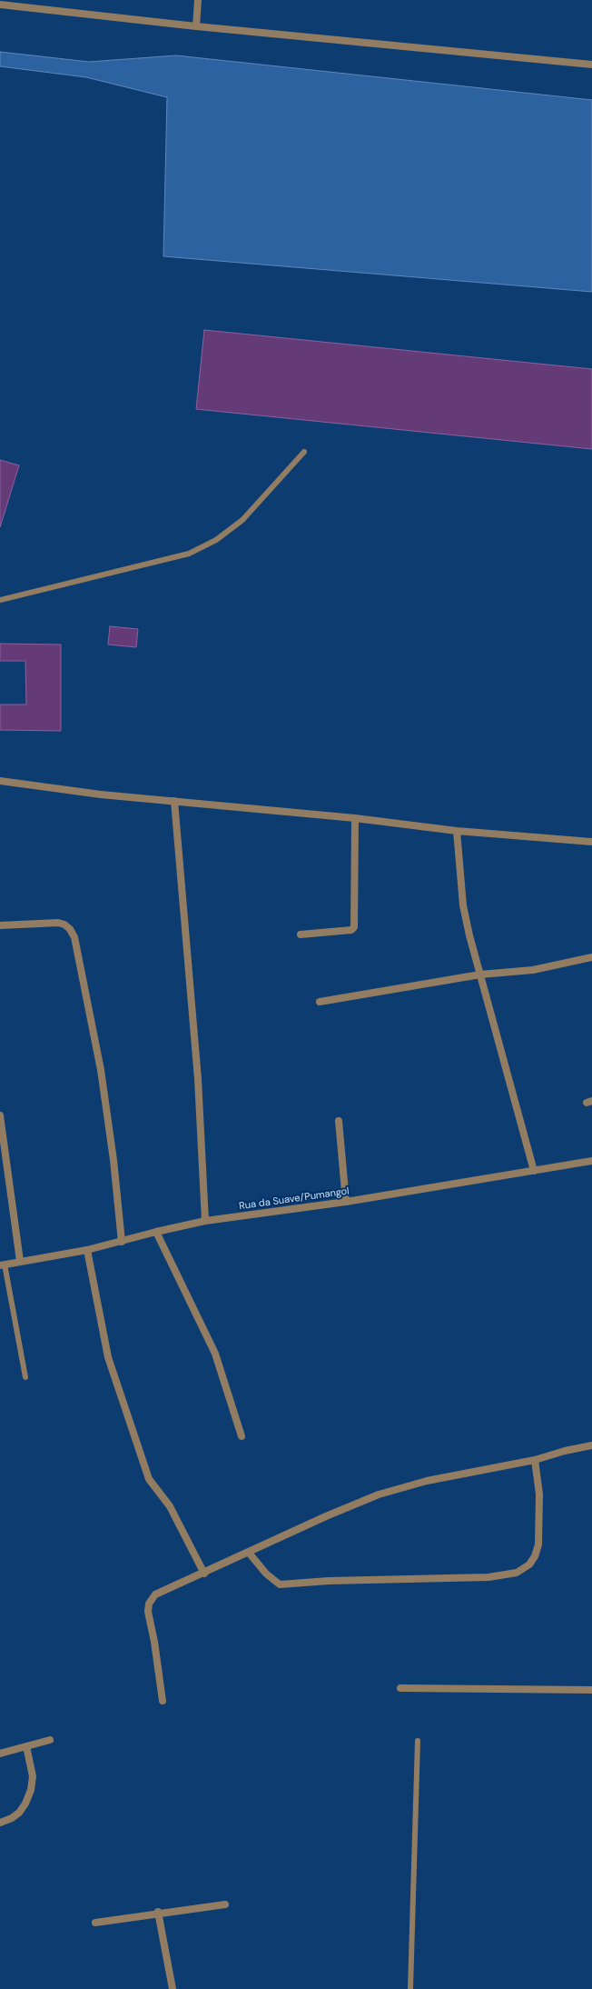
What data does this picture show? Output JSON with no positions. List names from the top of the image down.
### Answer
{
  "streets": {
    "street": ["Rua da Suave/Pumangol"]
  }
}
